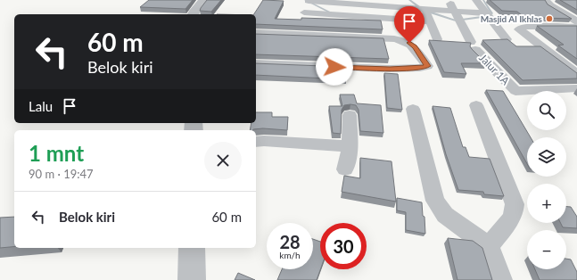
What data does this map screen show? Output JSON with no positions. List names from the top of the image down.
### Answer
{
  "streets": {
    "street": ["Jalur 1A"]
  },
  "places": ["Masjid Al Ikhlas"],
  "page": {
    "turn": ["60 m", "Belok kiri"],
    "then": "Lalu",
    "map_buttons": ["+", "−"],
    "heading": ["1 mnt", "90 m · 19:47"],
    "list": [
      {
        "name": "Belok kiri",
        "value": "60 m"
      }
    ],
    "speed": "28 km/h",
    "limit": "30"
  }
}
